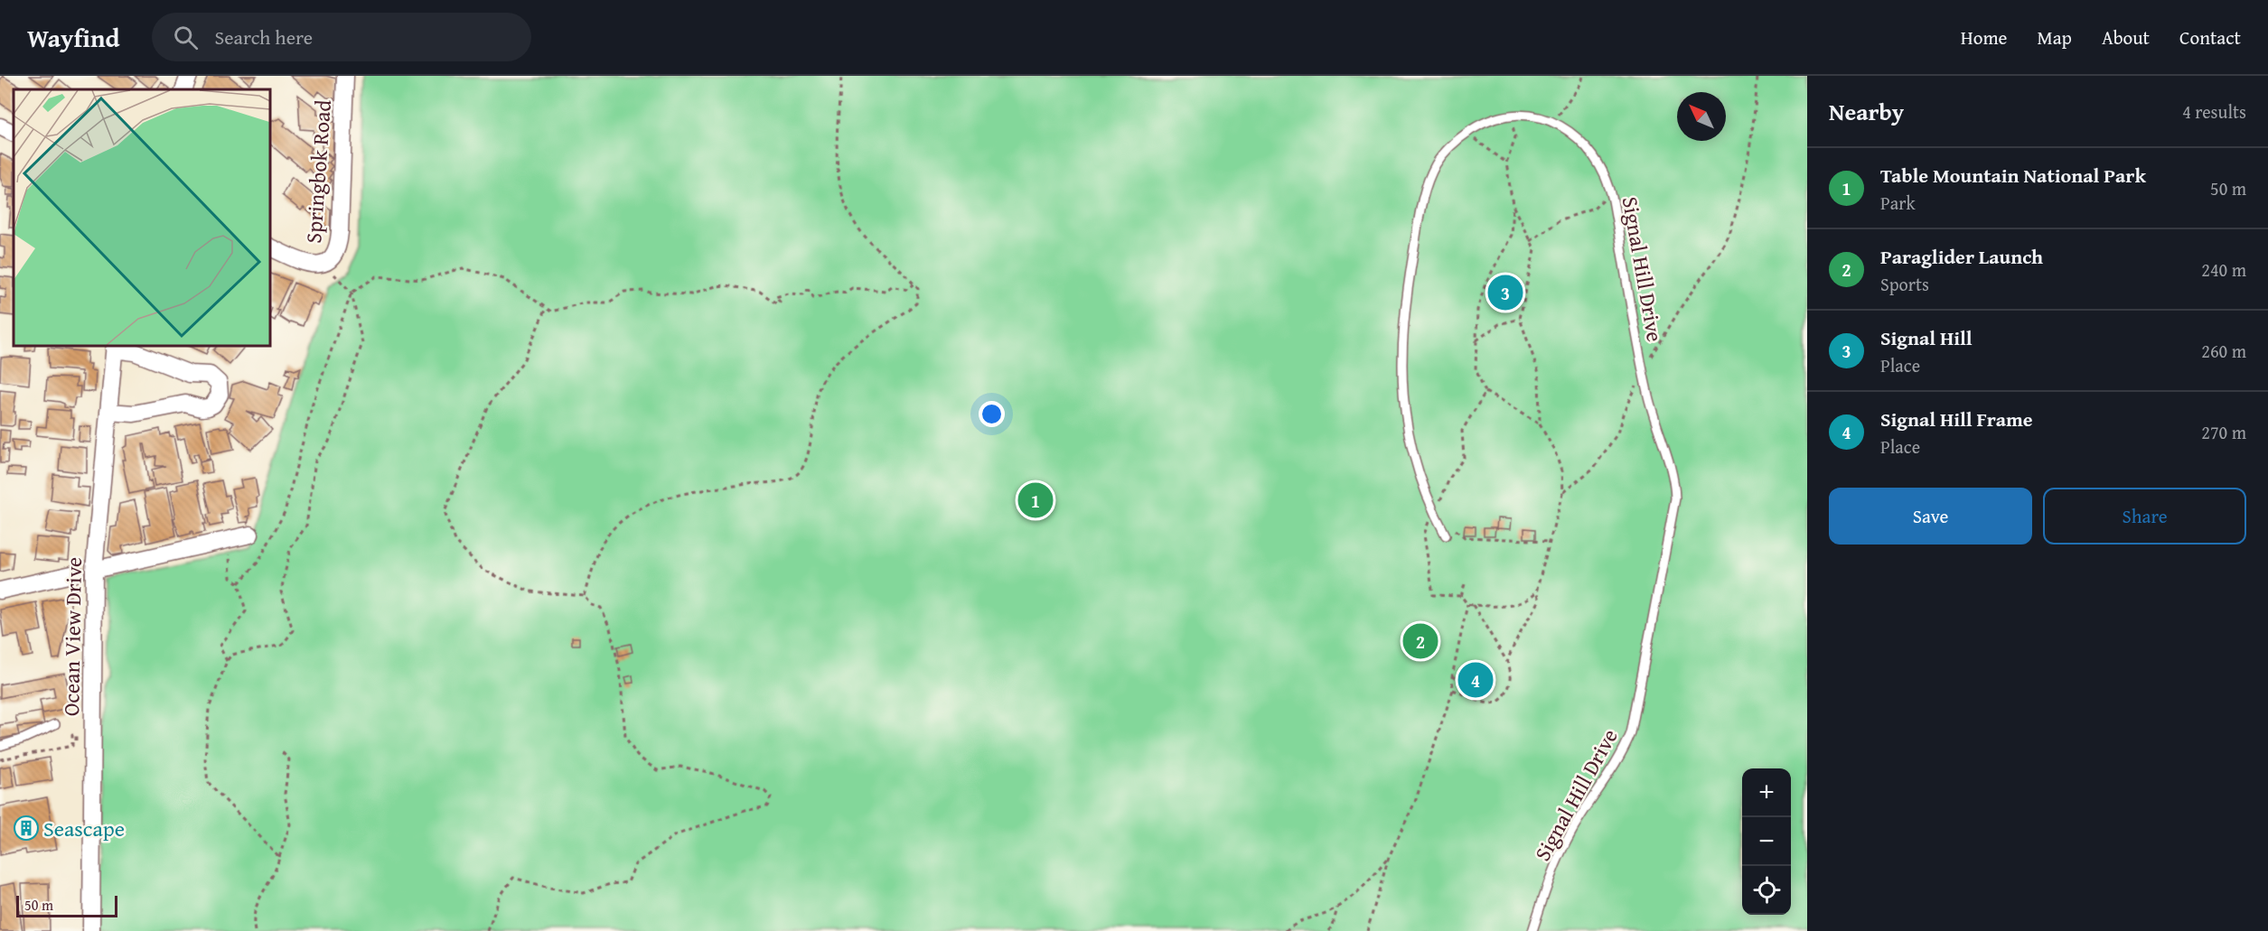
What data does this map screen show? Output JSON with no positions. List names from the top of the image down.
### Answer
{
  "streets": {
    "street": ["Springbok Road", "Ocean View Drive"],
    "lane": ["Signal Hill Drive"]
  },
  "places": {
    "building": ["Seascape"]
  },
  "scale_bar": "50 m",
  "north": "top left",
  "page": {
    "header": "Wayfind",
    "search": "Search here",
    "nav": [
      "Home",
      "Map",
      "About",
      "Contact"
    ],
    "heading": ["Nearby", "4 results"],
    "list": [
      {
        "mark": "1",
        "name": "Table Mountain National Park",
        "note": "Park",
        "value": "50 m"
      },
      {
        "mark": "2",
        "name": "Paraglider Launch",
        "note": "Sports",
        "value": "240 m"
      },
      {
        "mark": "3",
        "name": "Signal Hill",
        "note": "Place",
        "value": "260 m"
      },
      {
        "mark": "4",
        "name": "Signal Hill Frame",
        "note": "Place",
        "value": "270 m"
      }
    ],
    "pins": [
      "3",
      "1",
      "2",
      "4"
    ],
    "buttons": ["Save", "Share"],
    "map_buttons": ["+", "−"],
    "scale": "50 m"
  }
}
